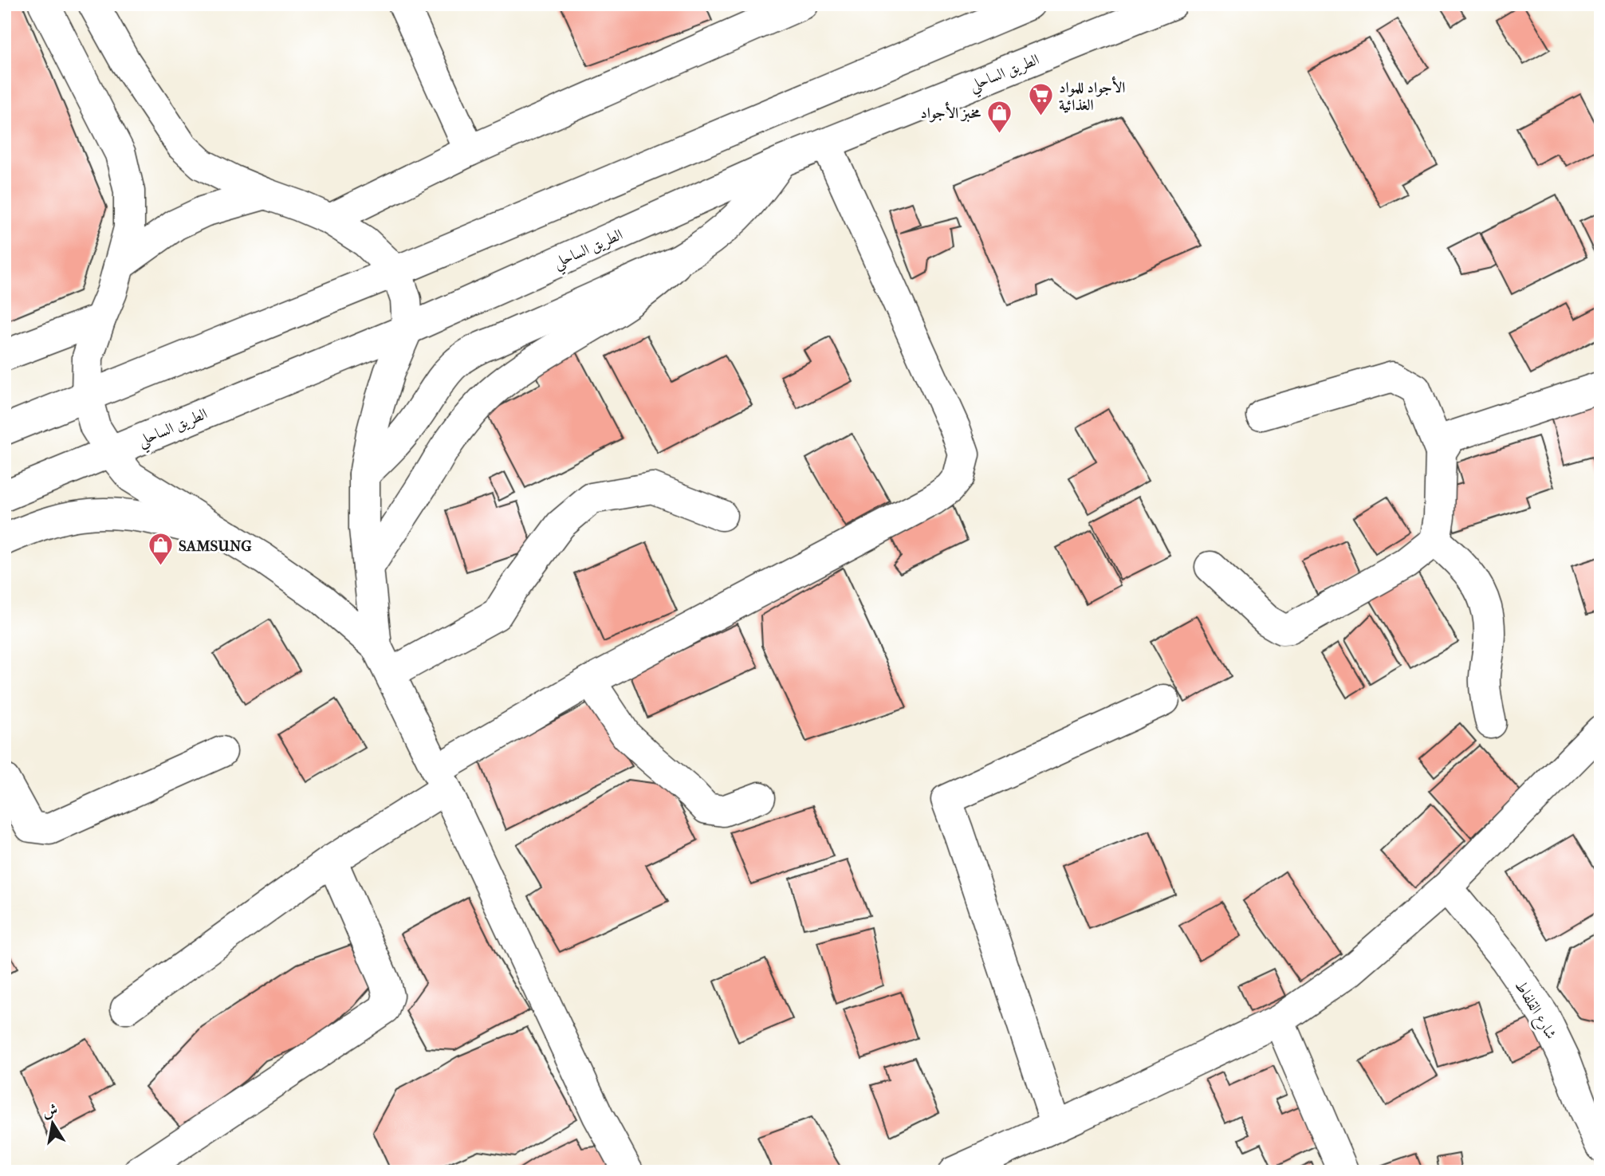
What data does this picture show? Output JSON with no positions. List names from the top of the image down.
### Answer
{
  "streets": {
    "main road": ["الطريق الساحلي", "شارع القلفاط"]
  },
  "places": {
    "supermarket": ["الأجواد للمواد الغذائية"],
    "shop": ["مخبز الأجواد", "SAMSUNG"]
  },
  "north": "top"
}
